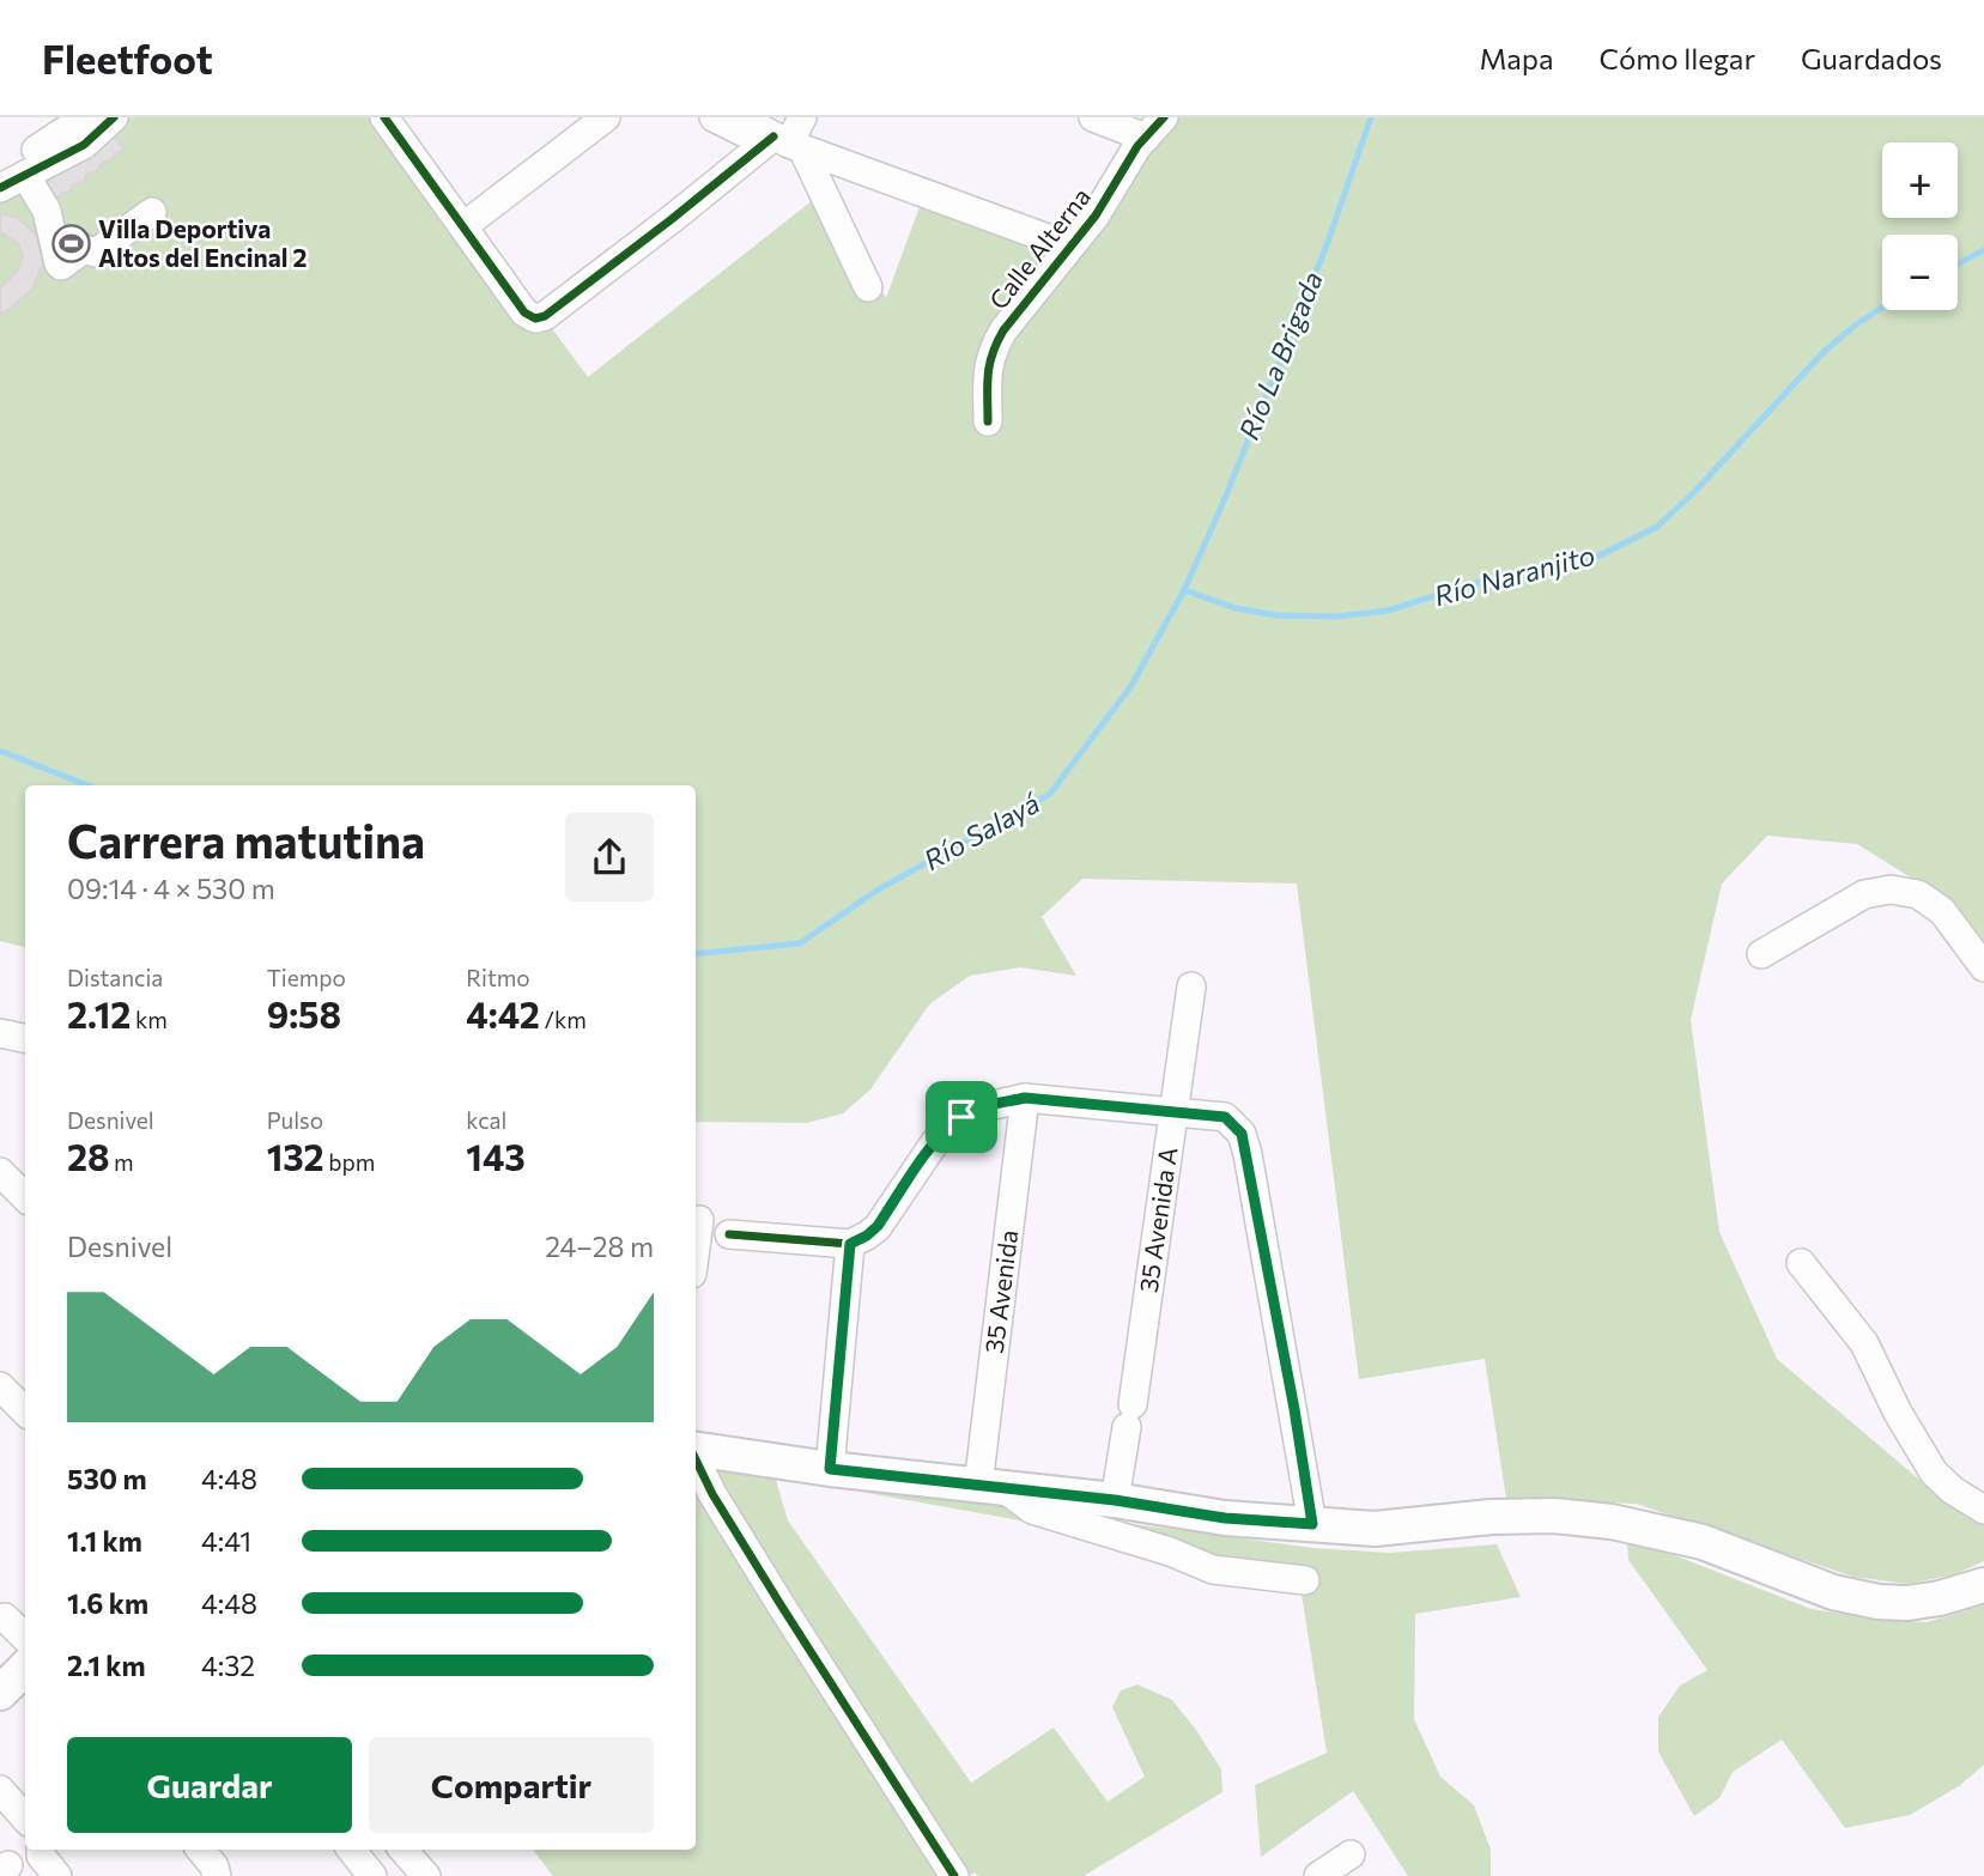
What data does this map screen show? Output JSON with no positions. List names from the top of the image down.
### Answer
{
  "streets": {
    "street": ["Calle Alterna", "35 Avenida A", "35 Avenida"]
  },
  "water": ["Río La Brigada", "Río Naranjito", "Río Salayá"],
  "places": {
    "sports": ["Villa Deportiva Altos del Encinal 2"]
  },
  "page": {
    "header": "Fleetfoot",
    "nav": ["Mapa", "Cómo llegar", "Guardados"],
    "map_buttons": ["+", "−"],
    "heading": ["Carrera matutina", "09:14 · 4 × 530 m"],
    "stats": [
      ["Distancia", "2.12 km"],
      ["Tiempo", "9:58"],
      ["Ritmo", "4:42 /km"],
      ["Desnivel", "28 m"],
      ["Pulso", "132 bpm"],
      ["kcal", "143"]
    ],
    "chart": ["Desnivel", "24–28 m"],
    "list": [
      {
        "name": "530 m",
        "note": "4:48"
      },
      {
        "name": "1.1 km",
        "note": "4:41"
      },
      {
        "name": "1.6 km",
        "note": "4:48"
      },
      {
        "name": "2.1 km",
        "note": "4:32"
      }
    ],
    "buttons": ["Guardar", "Compartir"]
  }
}
